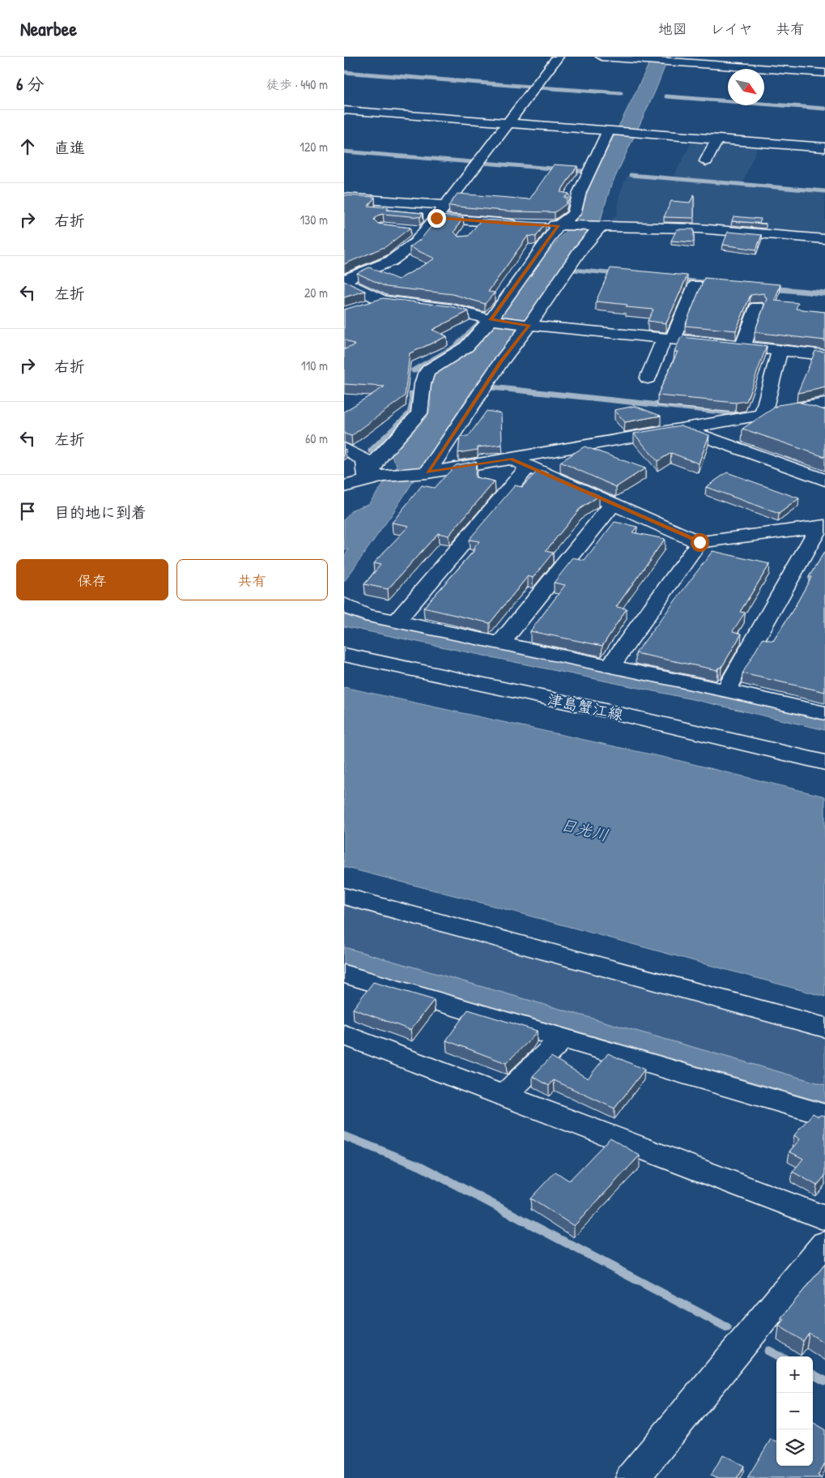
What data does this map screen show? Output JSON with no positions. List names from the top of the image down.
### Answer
{
  "streets": {
    "street": ["津島蟹江線"]
  },
  "water": ["日光川"],
  "north": "bottom right",
  "page": {
    "header": "Nearbee",
    "nav": ["地図", "レイヤ", "共有"],
    "heading": ["6 分", "徒歩 · 440 m"],
    "list": [
      ["直進", "120 m"],
      ["右折", "130 m"],
      ["左折", "20 m"],
      ["右折", "110 m"],
      ["左折", "60 m"],
      "目的地に到着"
    ],
    "buttons": ["保存", "共有"],
    "map_buttons": ["+", "−"]
  }
}
